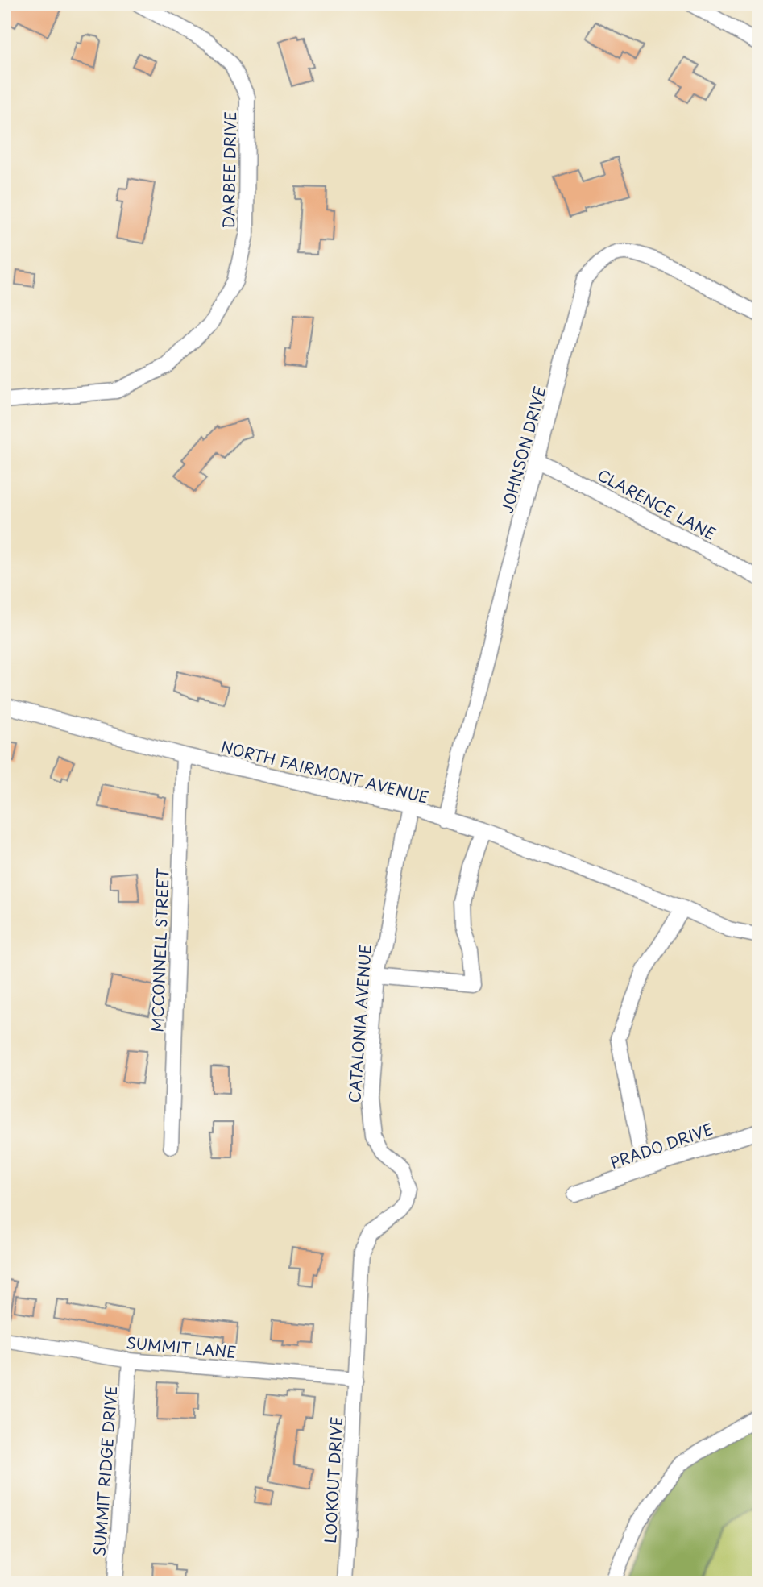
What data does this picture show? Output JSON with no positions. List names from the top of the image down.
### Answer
{
  "streets": {
    "street": [
      "DARBEE DRIVE",
      "JOHNSON DRIVE",
      "CLARENCE LANE",
      "NORTH FAIRMONT AVENUE",
      "MCCONNELL STREET",
      "CATALONIA AVENUE",
      "PRADO DRIVE",
      "SUMMIT LANE",
      "SUMMIT RIDGE DRIVE",
      "LOOKOUT DRIVE"
    ]
  },
  "crossings": [
    ["JOHNSON DRIVE", "CLARENCE LANE"],
    ["JOHNSON DRIVE", "NORTH FAIRMONT AVENUE"],
    ["NORTH FAIRMONT AVENUE", "MCCONNELL STREET"],
    ["NORTH FAIRMONT AVENUE", "CATALONIA AVENUE"],
    ["CATALONIA AVENUE", "SUMMIT LANE"],
    ["CATALONIA AVENUE", "LOOKOUT DRIVE"],
    ["SUMMIT LANE", "SUMMIT RIDGE DRIVE"],
    ["SUMMIT LANE", "LOOKOUT DRIVE"]
  ]
}
